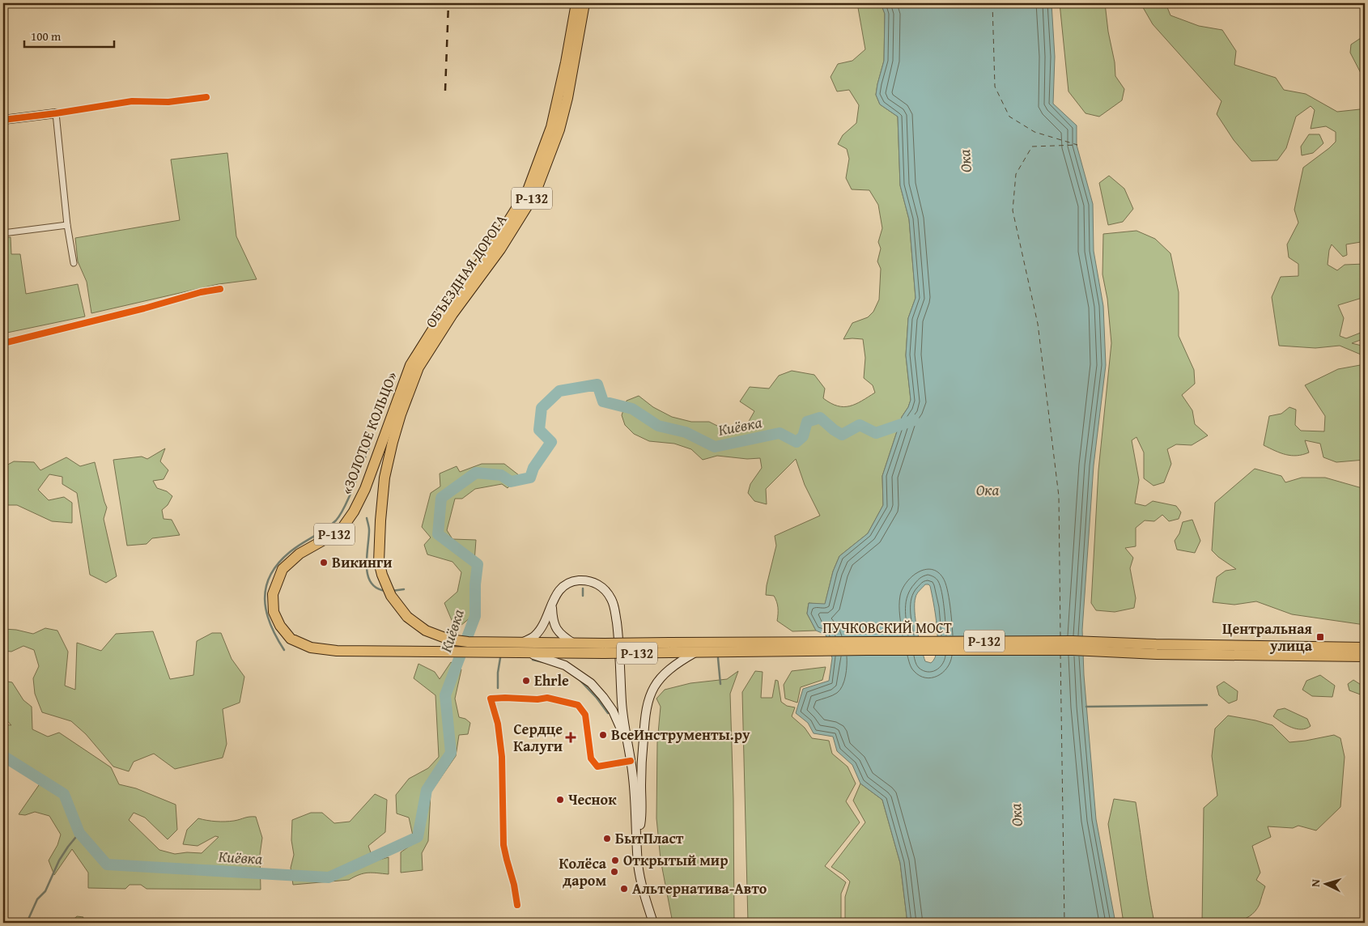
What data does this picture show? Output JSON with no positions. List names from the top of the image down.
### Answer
{
  "streets": {
    "highway": [
      "Р-132",
      "ОБЪЕЗДНАЯ ДОРОГА",
      "«ЗОЛОТОЕ КОЛЬЦО»",
      "ПУЧКОВСКИЙ МОСТ"
    ]
  },
  "crossings": [
    ["Р-132", "«ЗОЛОТОЕ КОЛЬЦО»"],
    ["Р-132", "ПУЧКОВСКИЙ МОСТ"],
    ["ОБЪЕЗДНАЯ ДОРОГА", "«ЗОЛОТОЕ КОЛЬЦО»"]
  ],
  "water": ["Ока", "Киёвка"],
  "places": {
    "other": [
      "Викинги",
      "Ehrle",
      "ВсеИнструменты.ру",
      "Чеснок",
      "БытПласт",
      "Открытый мир",
      "Колёса даром",
      "Альтернатива-Авто"
    ],
    "transit": ["Центральная улица"],
    "health": ["Сердце Калуги"]
  },
  "scale_bar": "100 m",
  "north": "left"
}
